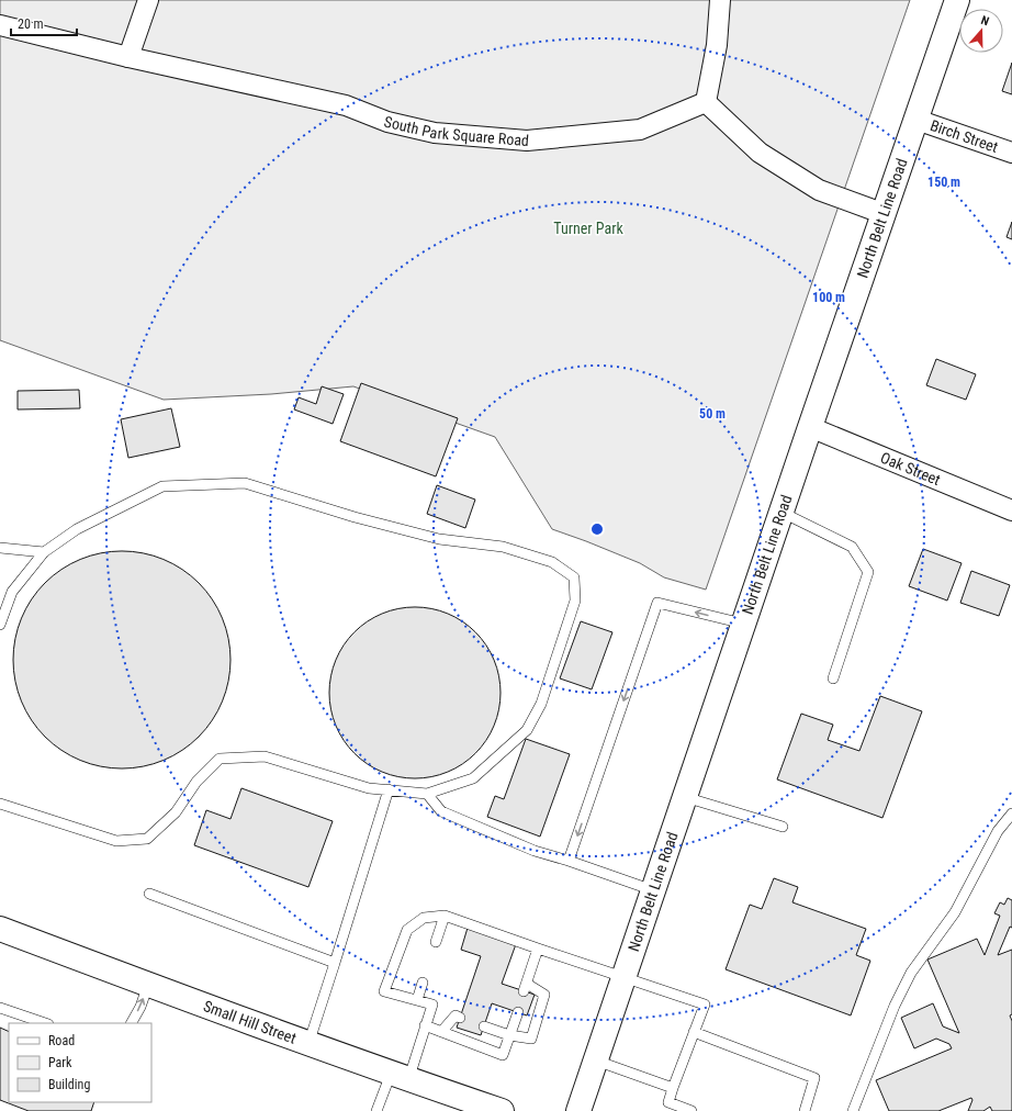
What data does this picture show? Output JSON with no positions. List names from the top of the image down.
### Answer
{
  "streets": {
    "main road": ["North Belt Line Road", "Small Hill Street"],
    "street": ["South Park Square Road", "Birch Street", "Oak Street"]
  },
  "crossings": [
    ["Birch Street", "North Belt Line Road"],
    ["North Belt Line Road", "Oak Street"]
  ],
  "parks": ["Turner Park"],
  "legend": ["Road", "Park", "Building"],
  "scale_bar": "20 m",
  "north": "top",
  "rings": ["150 m", "100 m", "50 m"]
}
